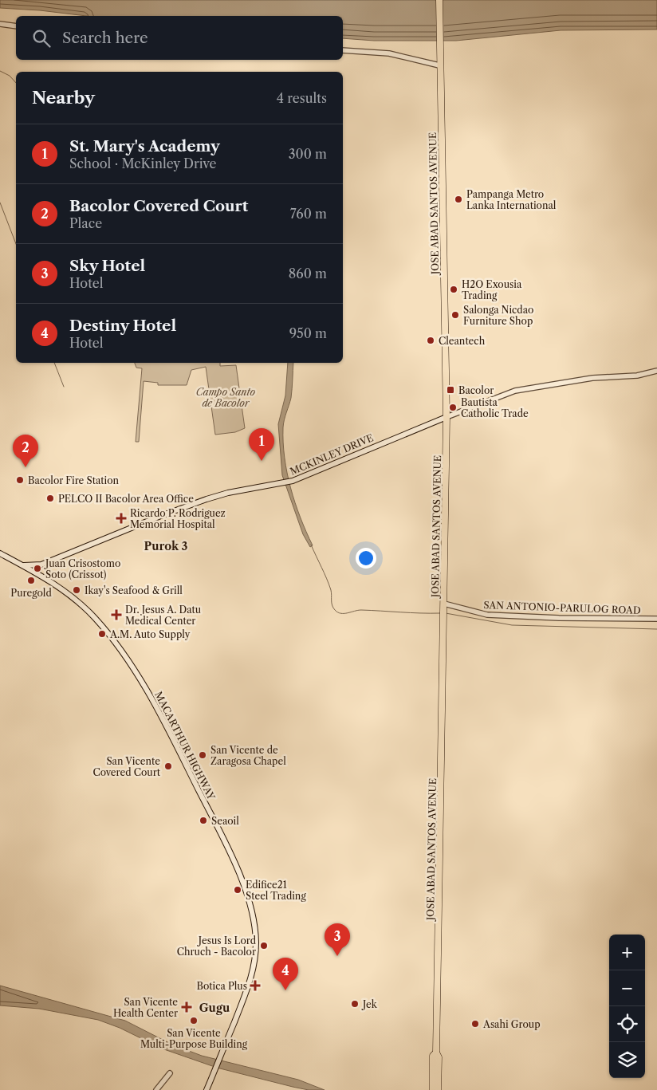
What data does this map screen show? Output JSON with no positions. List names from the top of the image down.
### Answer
{
  "streets": {
    "highway": ["JOSE ABAD SANTOS AVENUE"],
    "main road": ["MCKINLEY DRIVE", "MACARTHUR HIGHWAY"],
    "street": ["SAN ANTONIO-PARULOG ROAD"]
  },
  "crossings": [
    ["JOSE ABAD SANTOS AVENUE", "MCKINLEY DRIVE"],
    ["JOSE ABAD SANTOS AVENUE", "SAN ANTONIO-PARULOG ROAD"],
    ["MCKINLEY DRIVE", "MACARTHUR HIGHWAY"]
  ],
  "districts": ["Purok 3", "Gugu"],
  "parks": ["Campo Santo de Bacolor"],
  "places": {
    "other": [
      "Pampanga Metro Lanka International",
      "H2O Exousia Trading",
      "Salonga Nicdao Furniture Shop",
      "Cleantech",
      "Bautista Catholic Trade",
      "Bacolor Fire Station",
      "PELCO II Bacolor Area Office",
      "Juan Crisostomo Soto (Crissot)",
      "Puregold",
      "Ikay's Seafood & Grill",
      "A.M. Auto Supply",
      "San Vicente de Zaragosa Chapel",
      "San Vicente Covered Court",
      "Seaoil",
      "Edifice21 Steel Trading",
      "Jesus Is Lord Chruch - Bacolor",
      "Jek",
      "San Vicente Multi-Purpose Building",
      "Asahi Group"
    ],
    "transit": ["Bacolor"],
    "health": [
      "Ricardo P. Rodriguez Memorial Hospital",
      "Dr. Jesus A. Datu Medical Center",
      "Botica Plus",
      "San Vicente Health Center"
    ]
  },
  "page": {
    "search": "Search here",
    "heading": ["Nearby", "4 results"],
    "list": [
      {
        "mark": "1",
        "name": "St. Mary's Academy",
        "note": "School · McKinley Drive",
        "value": "300 m"
      },
      {
        "mark": "2",
        "name": "Bacolor Covered Court",
        "note": "Place",
        "value": "760 m"
      },
      {
        "mark": "3",
        "name": "Sky Hotel",
        "note": "Hotel",
        "value": "860 m"
      },
      {
        "mark": "4",
        "name": "Destiny Hotel",
        "note": "Hotel",
        "value": "950 m"
      }
    ],
    "pins": [
      "1",
      "2",
      "3",
      "4"
    ],
    "map_buttons": ["+", "−"]
  }
}
